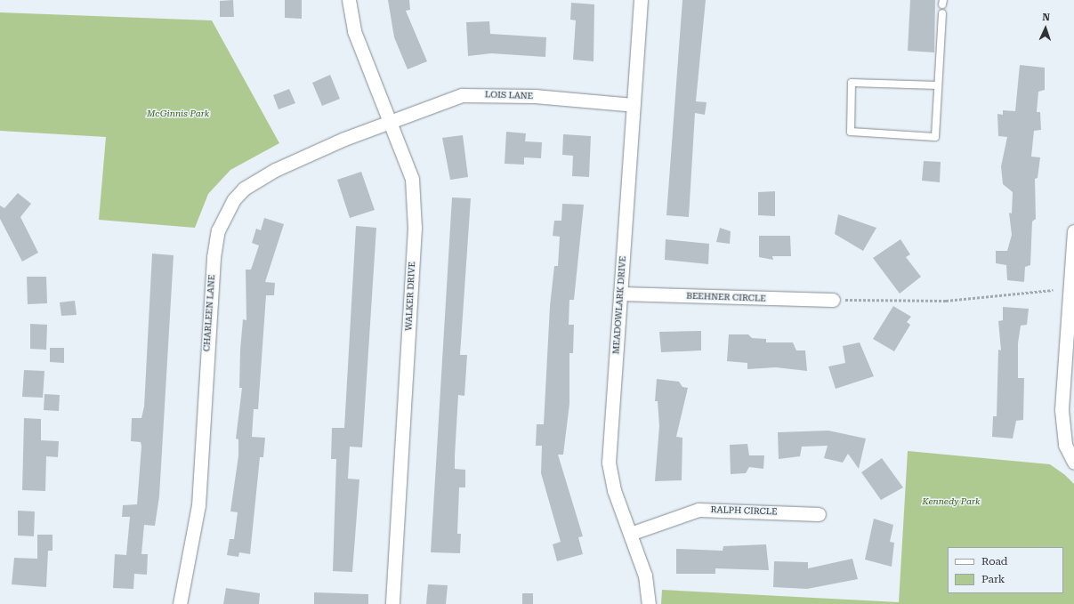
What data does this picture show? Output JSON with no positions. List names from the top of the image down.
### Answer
{
  "streets": {
    "street": [
      "LOIS LANE",
      "WALKER DRIVE",
      "BEEHNER CIRCLE",
      "MEADOWLARK DRIVE",
      "CHARLEEN LANE",
      "RALPH CIRCLE"
    ]
  },
  "crossings": [
    ["LOIS LANE", "WALKER DRIVE"],
    ["LOIS LANE", "MEADOWLARK DRIVE"],
    ["LOIS LANE", "CHARLEEN LANE"],
    ["WALKER DRIVE", "CHARLEEN LANE"],
    ["BEEHNER CIRCLE", "MEADOWLARK DRIVE"],
    ["MEADOWLARK DRIVE", "RALPH CIRCLE"]
  ],
  "parks": ["McGinnis Park", "Kennedy Park"],
  "legend": ["Road", "Park"],
  "north": "top"
}
